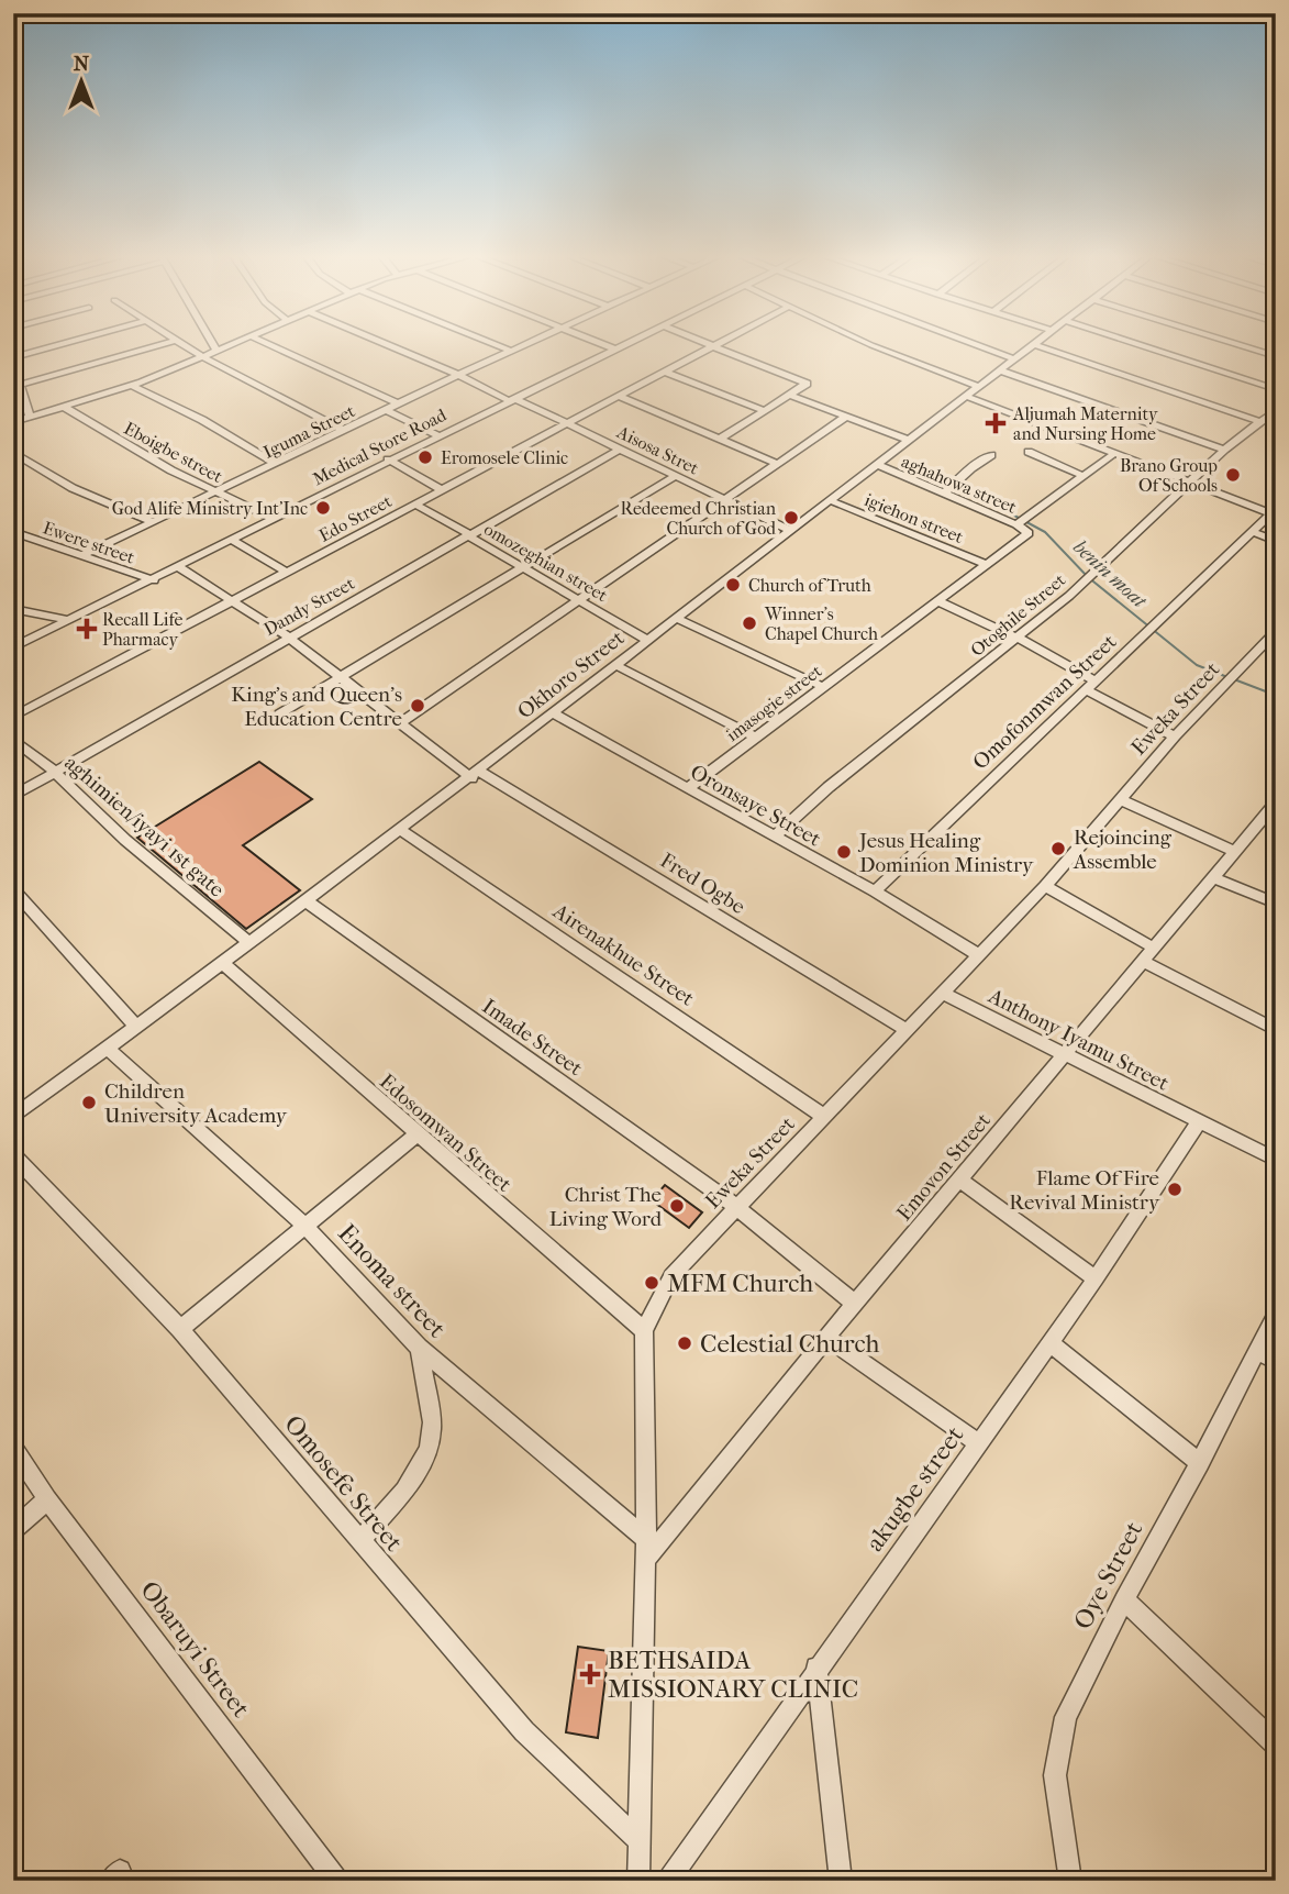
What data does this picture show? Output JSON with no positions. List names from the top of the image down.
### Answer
{
  "streets": {
    "street": [
      "Iguma Street",
      "Medical Store Road",
      "Aisosa Stret",
      "Eboigbe street",
      "aghahowa street",
      "Edo Street",
      "igiehon street",
      "Ewere street",
      "omozeghian street",
      "Dandy Street",
      "Otoghile Street",
      "Okhoro Street",
      "Omofonmwan Street",
      "imasogie street",
      "Eweka Street",
      "Oronsaye Street",
      "aghimien/iyayi 1st gate",
      "Fred Ogbe",
      "Airenakhue Street",
      "Imade Street",
      "Anthony Iyamu Street",
      "Edosomwan Street",
      "Emovon Street",
      "Enoma street",
      "Omosefe Street",
      "akugbe street",
      "Oye Street",
      "Obaruyi Street"
    ]
  },
  "crossings": [
    ["Iguma Street", "Eboigbe street"],
    ["Iguma Street", "Ewere street"],
    ["Medical Store Road", "Aisosa Stret"],
    ["Medical Store Road", "Eboigbe street"],
    ["Medical Store Road", "Ewere street"],
    ["Medical Store Road", "Fred Ogbe"],
    ["Aisosa Stret", "Edo Street"],
    ["Aisosa Stret", "Dandy Street"],
    ["Aisosa Stret", "Okhoro Street"],
    ["aghahowa street", "Okhoro Street"],
    ["aghahowa street", "imasogie street"],
    ["Edo Street", "omozeghian street"],
    ["Edo Street", "Fred Ogbe"],
    ["igiehon street", "Okhoro Street"],
    ["igiehon street", "imasogie street"],
    ["omozeghian street", "Dandy Street"],
    ["omozeghian street", "Okhoro Street"],
    ["Dandy Street", "aghimien/iyayi 1st gate"],
    ["Dandy Street", "Fred Ogbe"],
    ["Otoghile Street", "Oronsaye Street"],
    ["Okhoro Street", "Oronsaye Street"],
    ["Okhoro Street", "aghimien/iyayi 1st gate"],
    ["Okhoro Street", "Fred Ogbe"],
    ["Okhoro Street", "Airenakhue Street"],
    ["Okhoro Street", "Imade Street"],
    ["Okhoro Street", "Edosomwan Street"],
    ["Okhoro Street", "Enoma street"],
    ["Omofonmwan Street", "Oronsaye Street"],
    ["imasogie street", "Oronsaye Street"],
    ["Eweka Street", "Oronsaye Street"],
    ["Eweka Street", "Fred Ogbe"],
    ["Eweka Street", "Airenakhue Street"],
    ["Eweka Street", "Imade Street"],
    ["Eweka Street", "Anthony Iyamu Street"],
    ["Eweka Street", "Edosomwan Street"],
    ["Eweka Street", "Emovon Street"],
    ["Eweka Street", "Enoma street"],
    ["Eweka Street", "Omosefe Street"],
    ["Imade Street", "Emovon Street"],
    ["Anthony Iyamu Street", "Emovon Street"],
    ["Anthony Iyamu Street", "akugbe street"]
  ],
  "water": ["benin moat"],
  "places": {
    "health": ["Aljumah Maternity and Nursing Home", "Recall Life Pharmacy", "BETHSAIDA MISSIONARY CLINIC"],
    "other": [
      "Eromosele Clinic",
      "Brano Group Of Schools",
      "God Alife Ministry Int'Inc",
      "Redeemed Christian Church of God",
      "Church of Truth",
      "Winner's Chapel Church",
      "King's and Queen's Education Centre",
      "Rejoincing Assemble",
      "Jesus Healing Dominion Ministry",
      "Children University Academy",
      "Flame Of Fire Revival Ministry",
      "Christ The Living Word",
      "MFM Church",
      "Celestial Church"
    ]
  },
  "north": "top"
}
